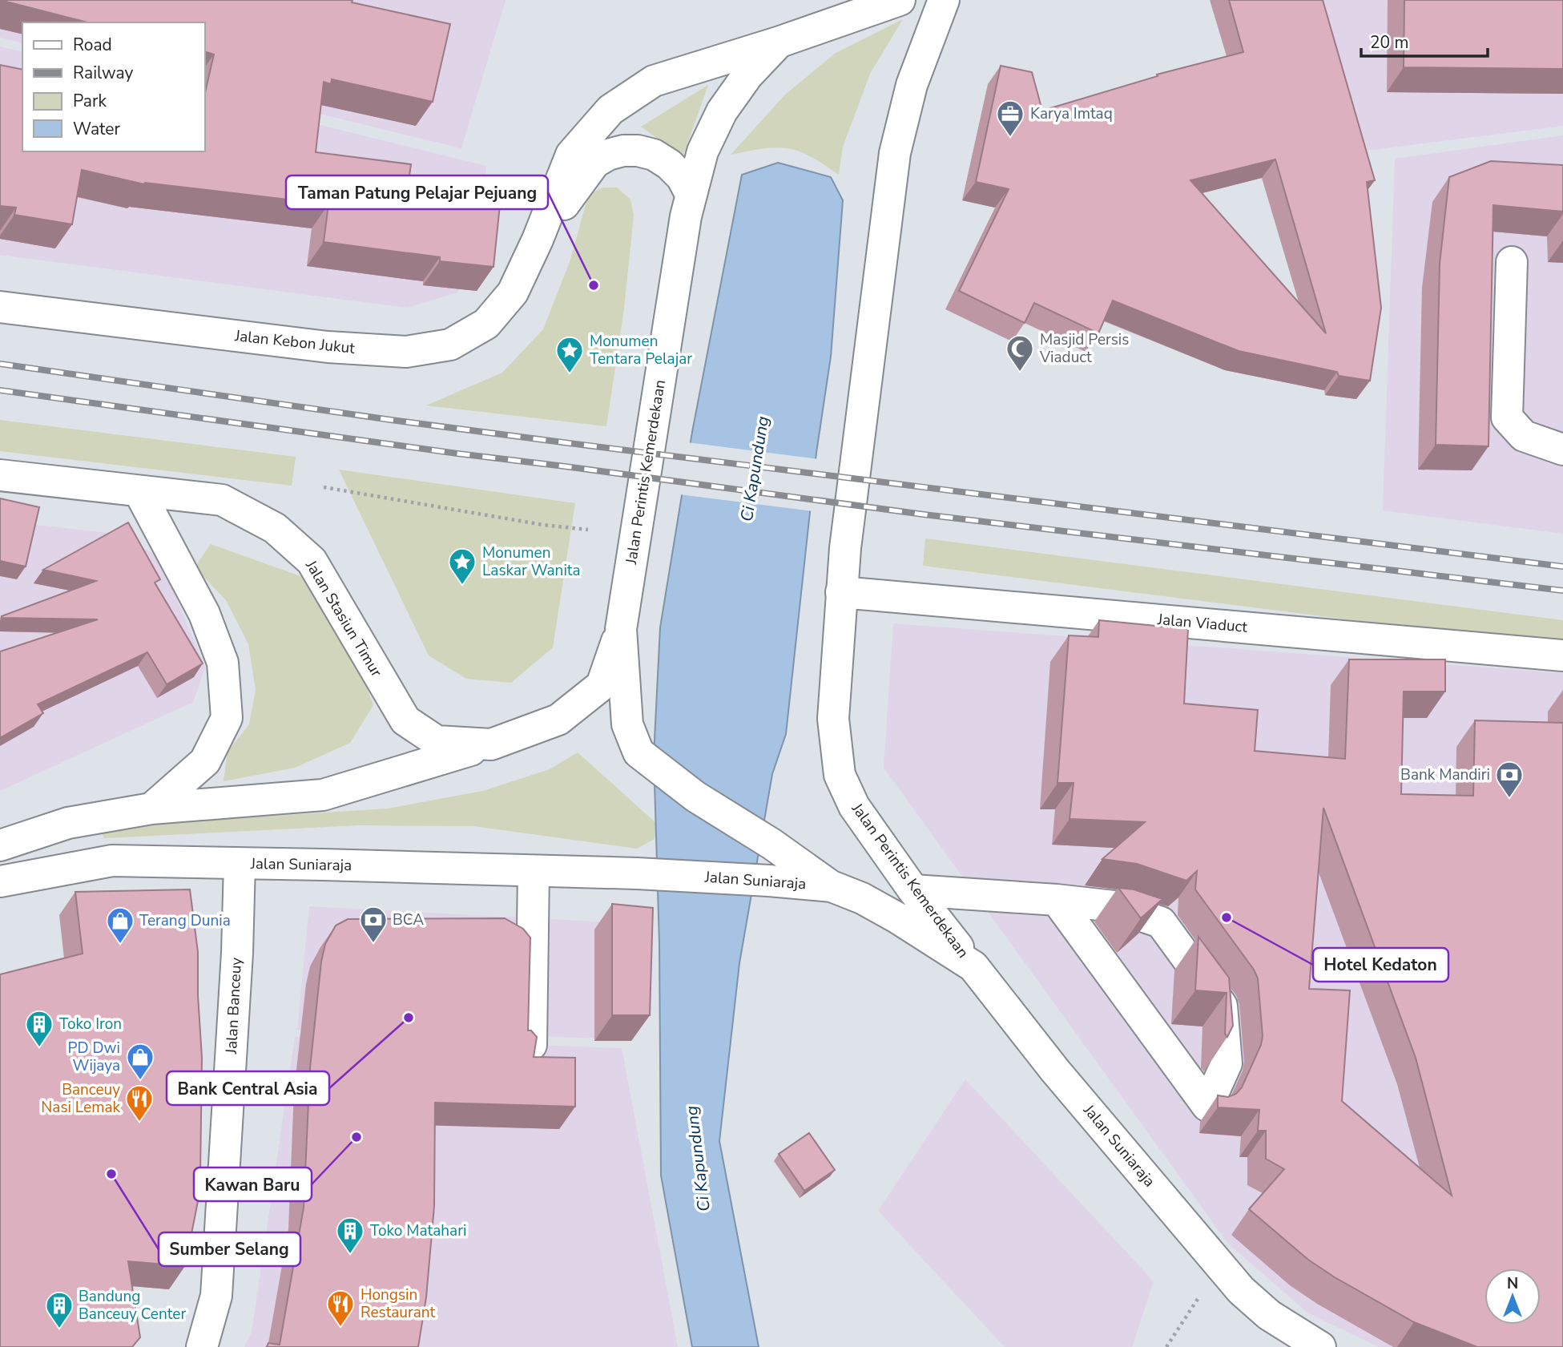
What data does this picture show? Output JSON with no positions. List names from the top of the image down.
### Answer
{
  "streets": {
    "main road": [
      "Jalan Kebon Jukut",
      "Jalan Perintis Kemerdekaan",
      "Jalan Stasiun Timur",
      "Jalan Viaduct",
      "Jalan Suniaraja",
      "Jalan Banceuy"
    ]
  },
  "crossings": [
    ["Jalan Kebon Jukut", "Jalan Perintis Kemerdekaan"],
    ["Jalan Perintis Kemerdekaan", "Jalan Stasiun Timur"],
    ["Jalan Perintis Kemerdekaan", "Jalan Viaduct"],
    ["Jalan Perintis Kemerdekaan", "Jalan Suniaraja"],
    ["Jalan Suniaraja", "Jalan Banceuy"]
  ],
  "water": ["Ci Kapundung"],
  "places": {
    "office": ["Karya Imtaq"],
    "other": [
      "Taman Patung Pelajar Pejuang",
      "Hotel Kedaton",
      "Bank Central Asia",
      "Kawan Baru",
      "Sumber Selang"
    ],
    "mosque": ["Masjid Persis Viaduct"],
    "place": ["Monumen Tentara Pelajar", "Monumen Laskar Wanita"],
    "bank": ["Bank Mandiri", "BCA"],
    "shop": ["Terang Dunia", "PD Dwi Wijaya"],
    "building": ["Toko Iron", "Toko Matahari", "Bandung Banceuy Center"],
    "restaurant": ["Banceuy Nasi Lemak", "Hongsin Restaurant"]
  },
  "legend": [
    "Road",
    "Railway",
    "Park",
    "Water"
  ],
  "scale_bar": "20 m",
  "north": "top"
}
